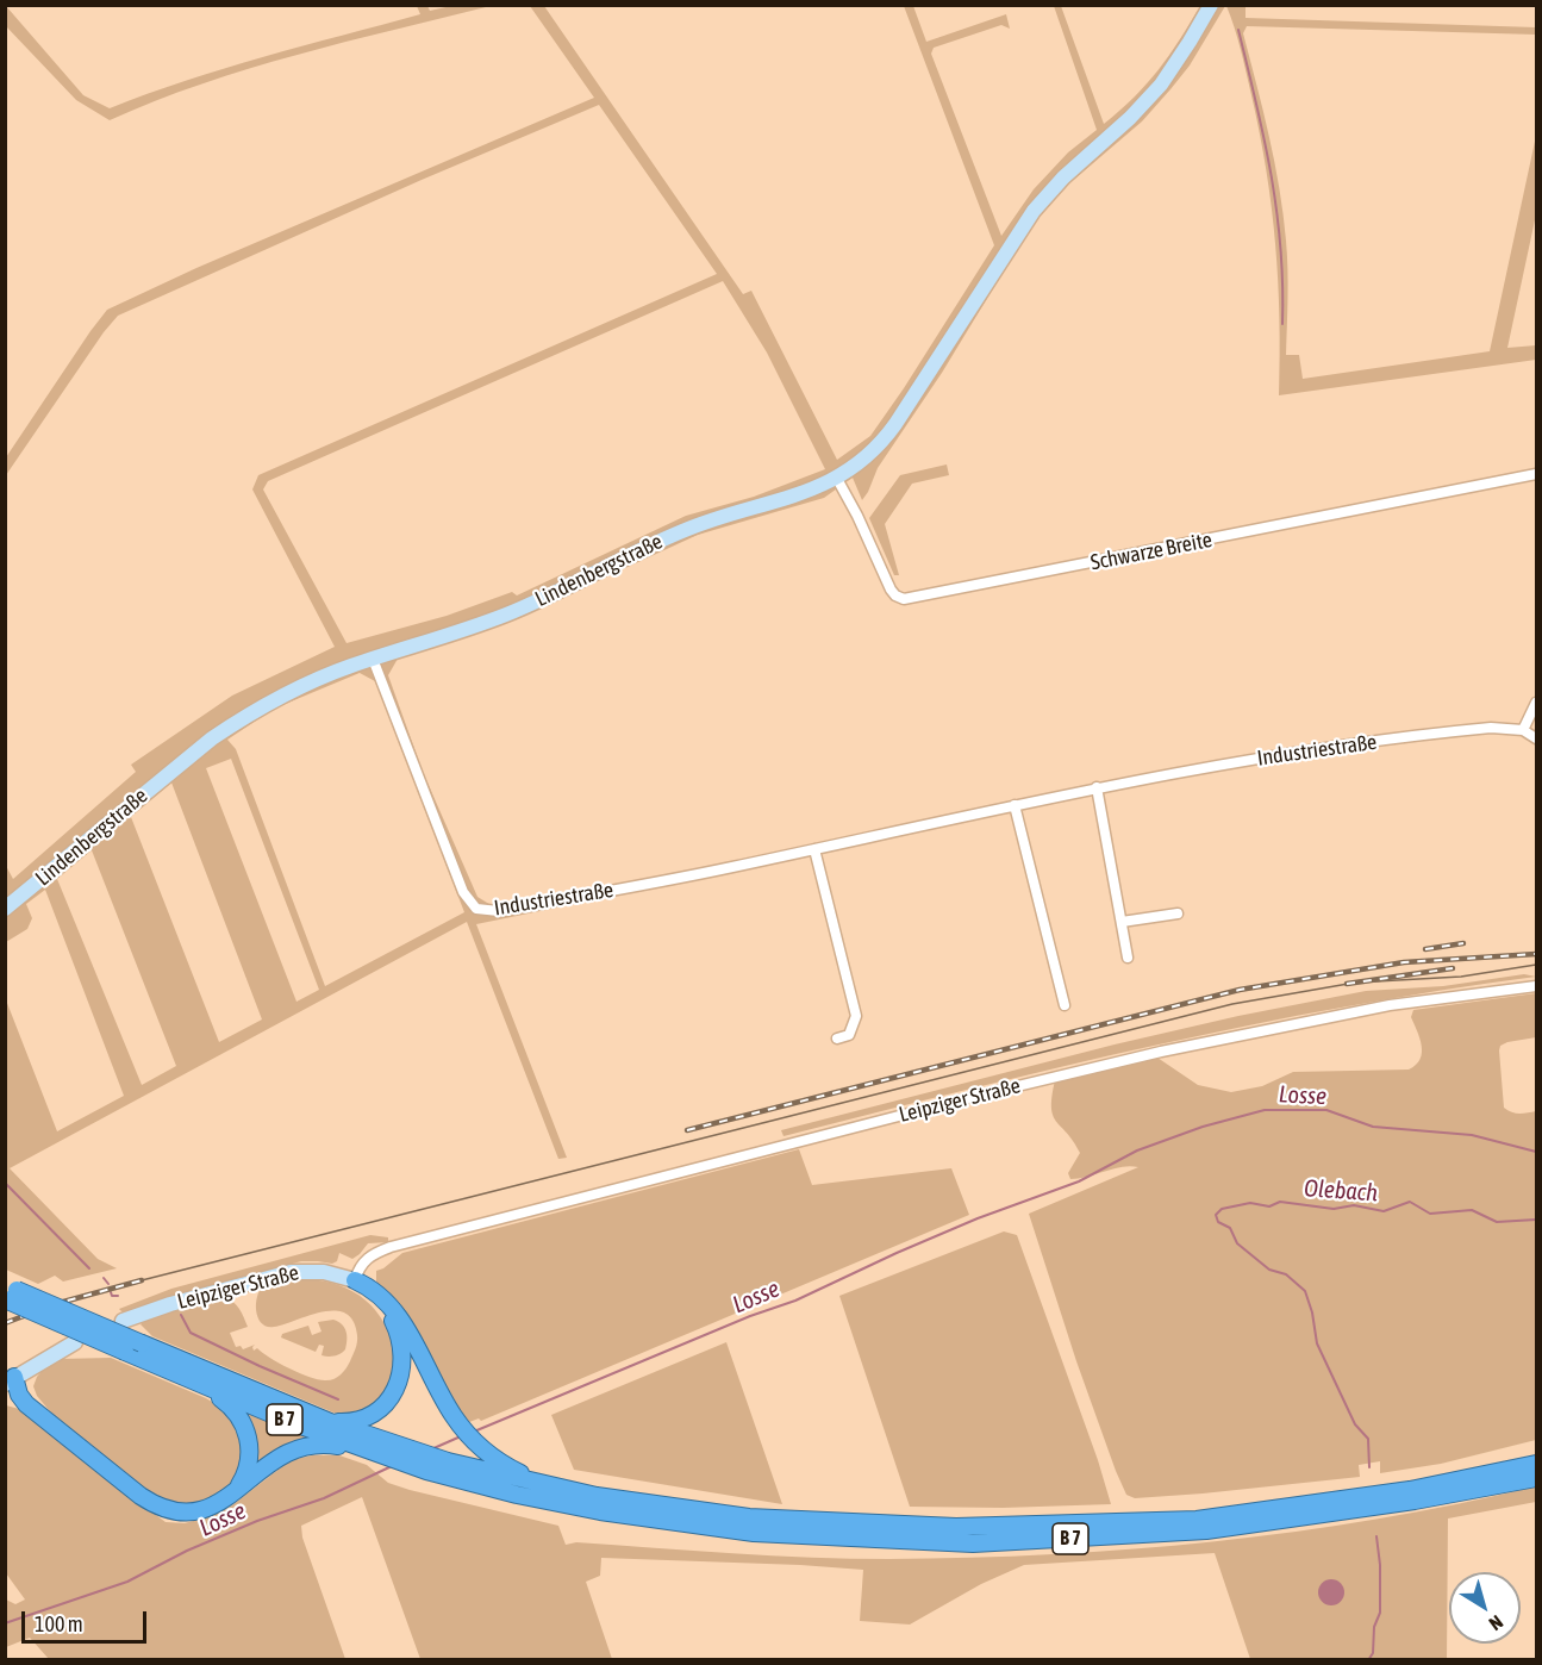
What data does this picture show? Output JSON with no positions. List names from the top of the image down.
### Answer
{
  "streets": {
    "highway": ["B 7"],
    "main road": ["Lindenbergstraße", "Leipziger Straße"],
    "street": ["Schwarze Breite", "Industriestraße"]
  },
  "crossings": [
    ["Schwarze Breite", "Lindenbergstraße"],
    ["Lindenbergstraße", "Industriestraße"]
  ],
  "water": ["Losse", "Olebach"],
  "scale_bar": "100 m",
  "north": "bottom right"
}
